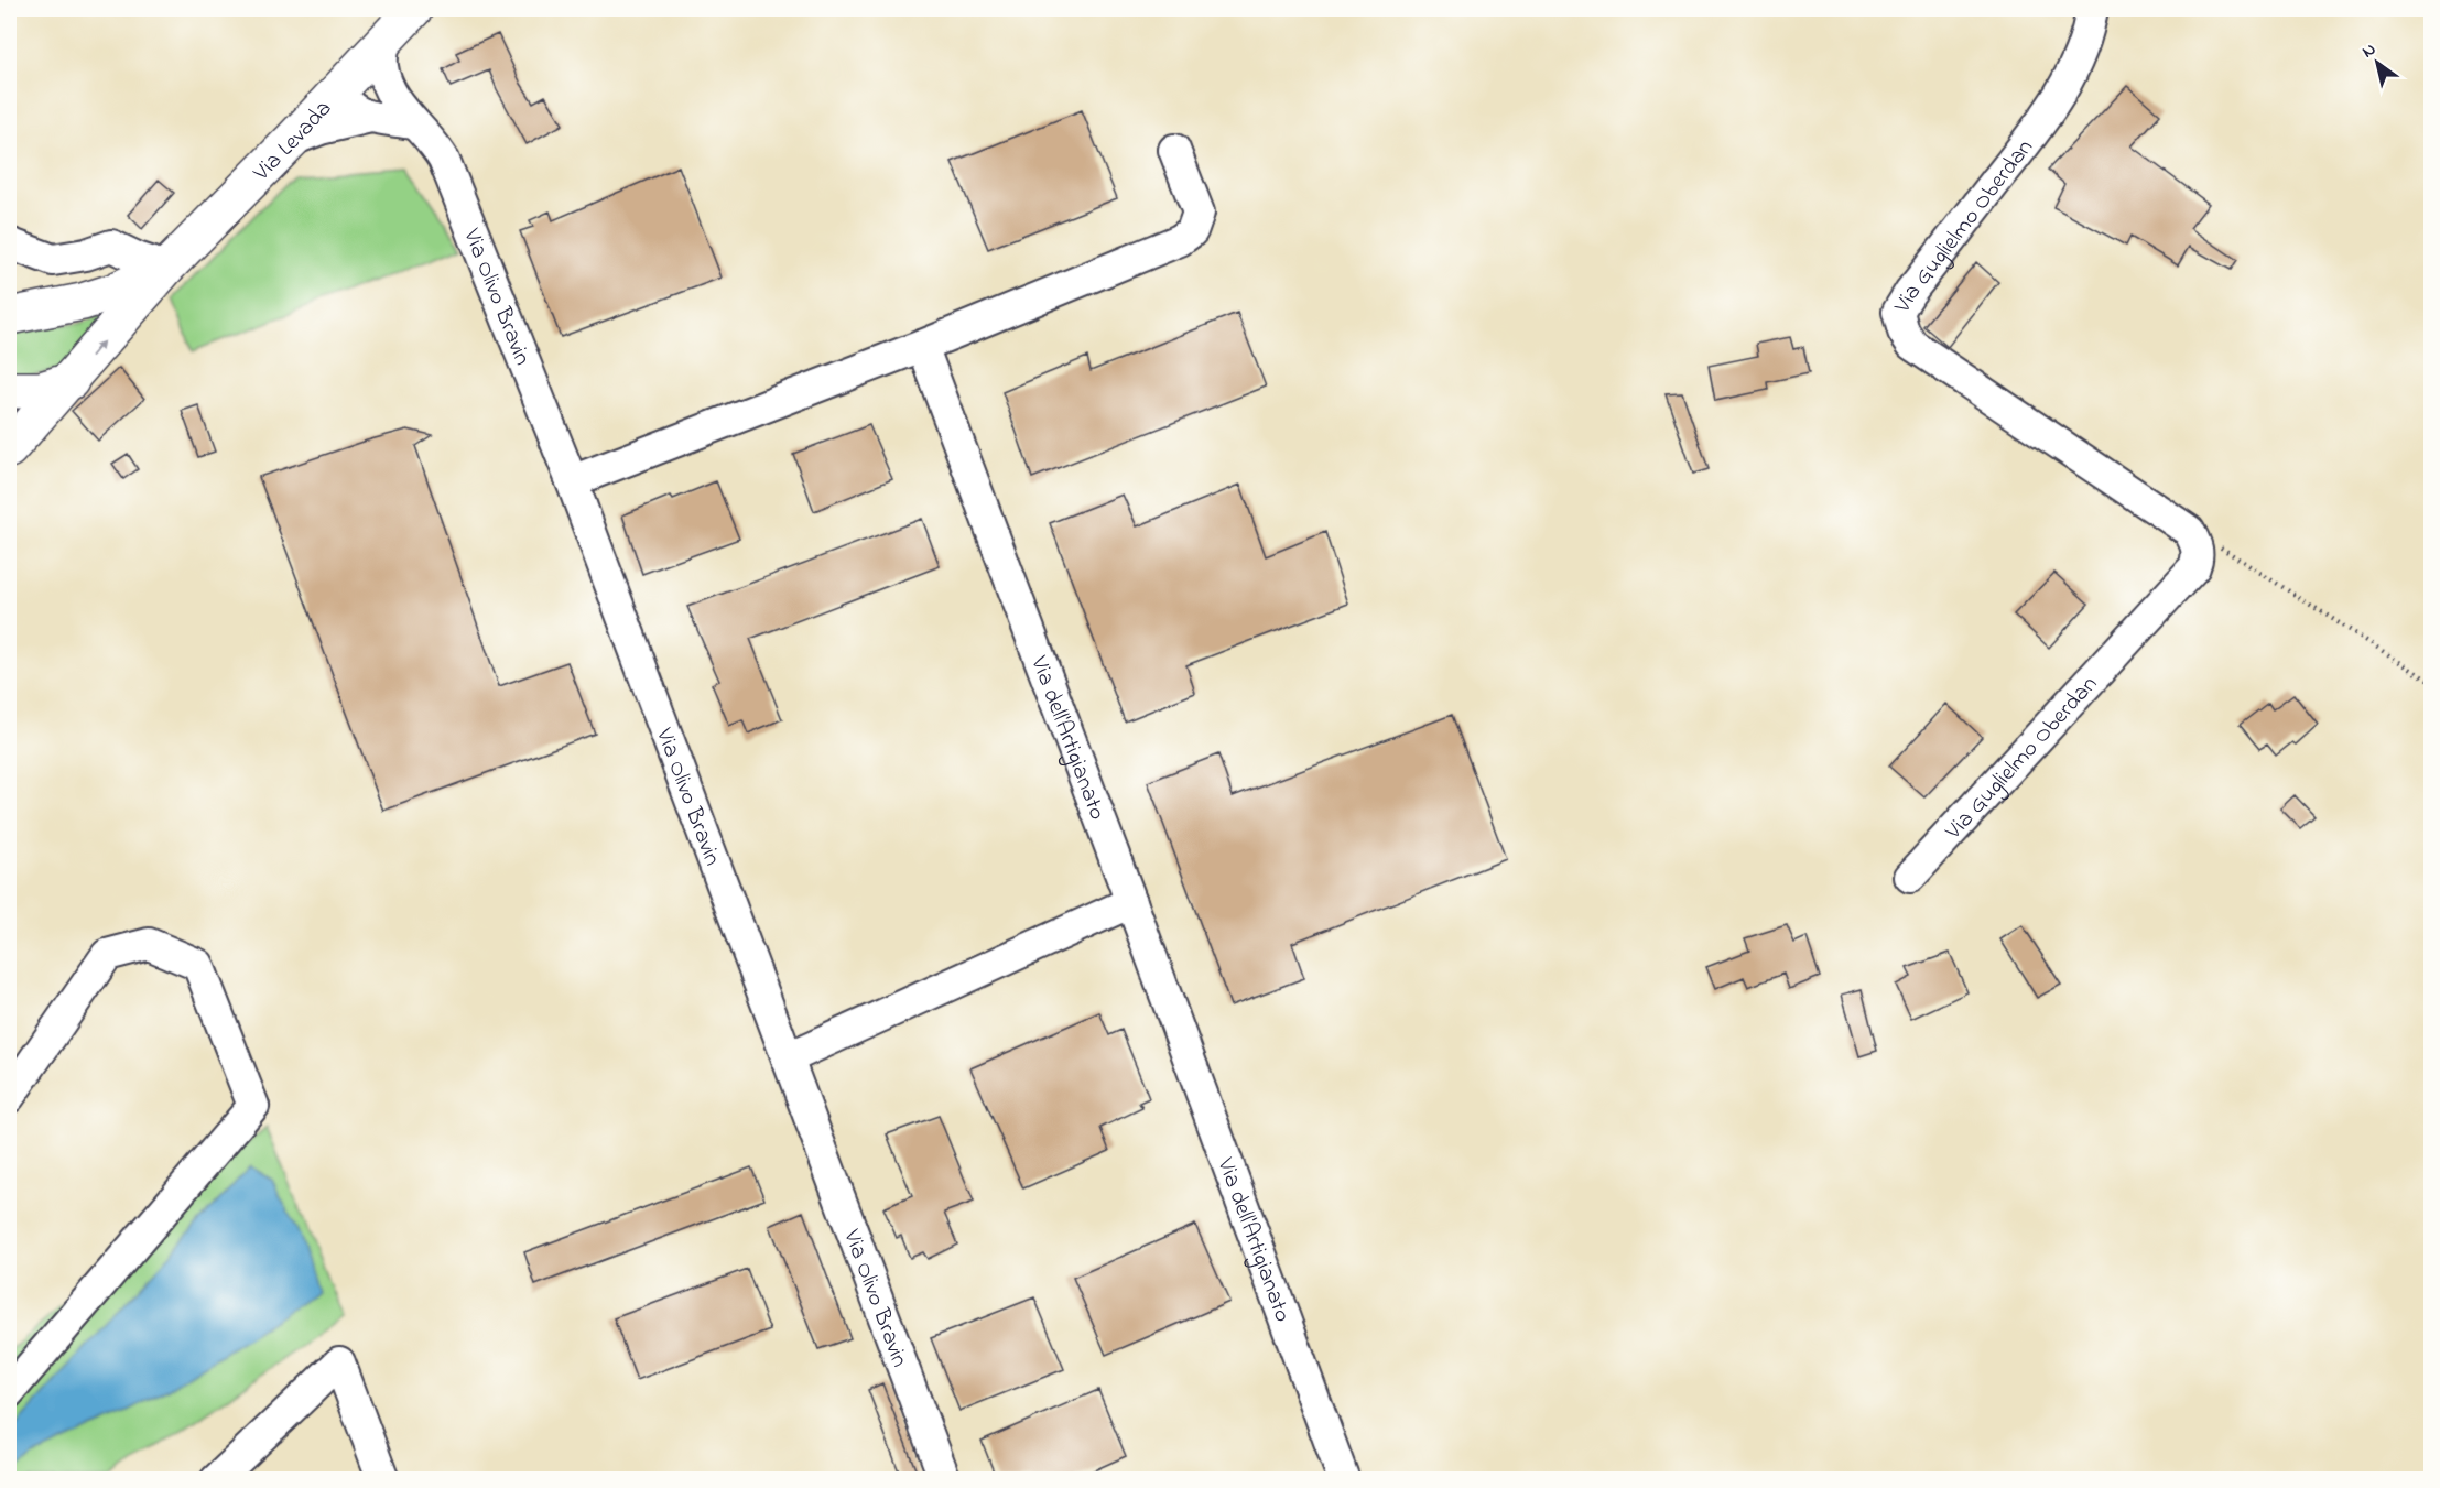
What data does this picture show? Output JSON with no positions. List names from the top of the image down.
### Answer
{
  "streets": {
    "main road": ["Via Levada"],
    "street": ["Via Guglielmo Oberdan", "Via Olivo Bravin", "Via dell'Artigianato"]
  },
  "north": "top left"
}
